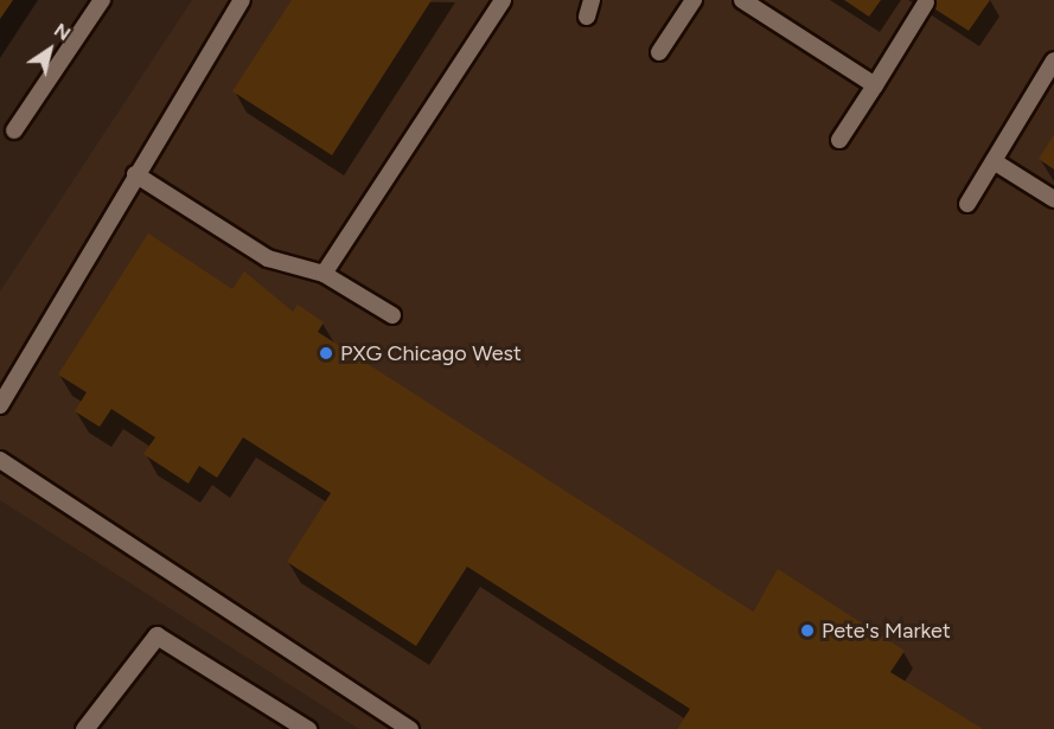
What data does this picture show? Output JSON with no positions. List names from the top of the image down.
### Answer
{
  "places": ["PXG Chicago West", "Pete's Market"],
  "north": "top right"
}
